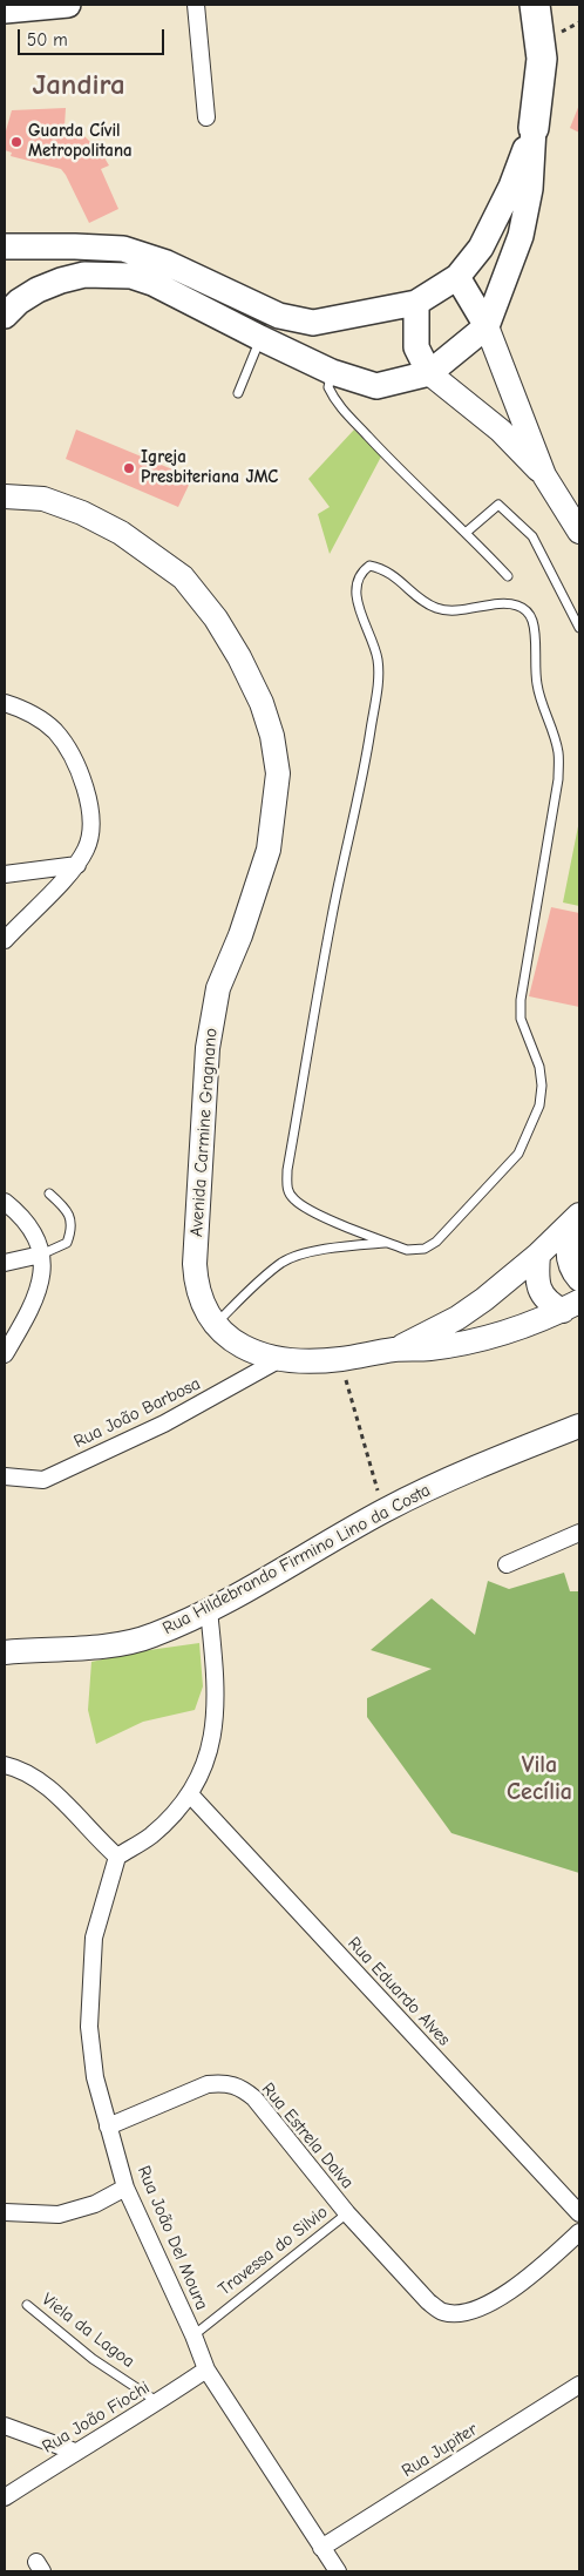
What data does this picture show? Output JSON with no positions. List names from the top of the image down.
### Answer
{
  "streets": {
    "street": [
      "Avenida Carmine Gragnano",
      "Rua João Barbosa",
      "Rua Hildebrando Firmino Lino da Costa",
      "Rua Eduardo Alves",
      "Rua Estrela Dalva",
      "Rua João Del Moura",
      "Rua João Fiochi",
      "Rua Jupiter"
    ],
    "lane": ["Travessa do Silvio", "Viela da Lagoa"]
  },
  "crossings": [
    ["Avenida Carmine Gragnano", "Rua João Barbosa"],
    ["Rua Estrela Dalva", "Rua João Del Moura"],
    ["Rua Estrela Dalva", "Travessa do Silvio"],
    ["Rua João Del Moura", "Travessa do Silvio"],
    ["Rua João Del Moura", "Rua João Fiochi"],
    ["Rua João Del Moura", "Rua Jupiter"],
    ["Viela da Lagoa", "Rua João Fiochi"]
  ],
  "districts": ["Jandira", "Vila Cecília"],
  "places": ["Guarda Cívil Metropolitana", "Igreja Presbiteriana JMC"],
  "scale_bar": "50 m"
}
